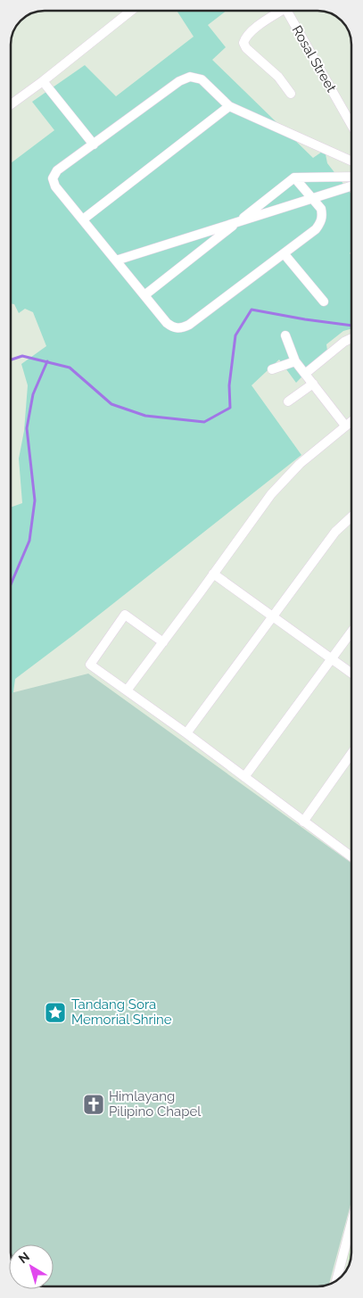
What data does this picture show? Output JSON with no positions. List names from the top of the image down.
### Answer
{
  "streets": {
    "street": ["Rosal Street"]
  },
  "places": {
    "place": ["Tandang Sora Memorial Shrine"],
    "church": ["Himlayang Pilipino Chapel"]
  },
  "north": "top left"
}
